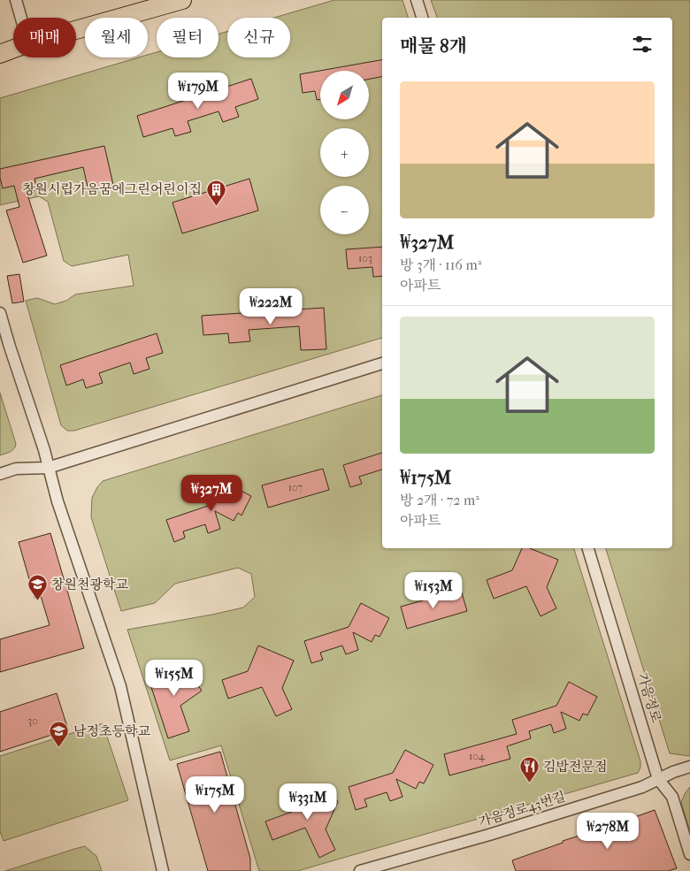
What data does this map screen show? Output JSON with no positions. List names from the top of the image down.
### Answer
{
  "streets": {
    "street": ["가음정로", "가음정로43번길"]
  },
  "crossings": [
    ["가음정로", "가음정로43번길"]
  ],
  "places": {
    "building": ["창원시립가음꿈에그린어린이집"],
    "school or university": ["창원천광학교", "남정초등학교"],
    "restaurant": ["김밥전문점"]
  },
  "house_numbers": [
    "103",
    "107",
    "30",
    "104"
  ],
  "north": "bottom left",
  "page": {
    "chip": [
      "매매",
      "월세",
      "필터",
      "신규"
    ],
    "heading": "매물 8개",
    "map_buttons": ["+", "−"],
    "list": [
      {
        "name": "₩327M",
        "note": "방 3개 · 116 m² · 아파트"
      },
      {
        "name": "₩175M",
        "note": "방 2개 · 72 m² · 아파트"
      }
    ],
    "price": [
      "₩179M",
      "₩222M",
      "₩327M",
      "₩153M",
      "₩155M",
      "₩175M",
      "₩331M",
      "₩278M"
    ]
  }
}
